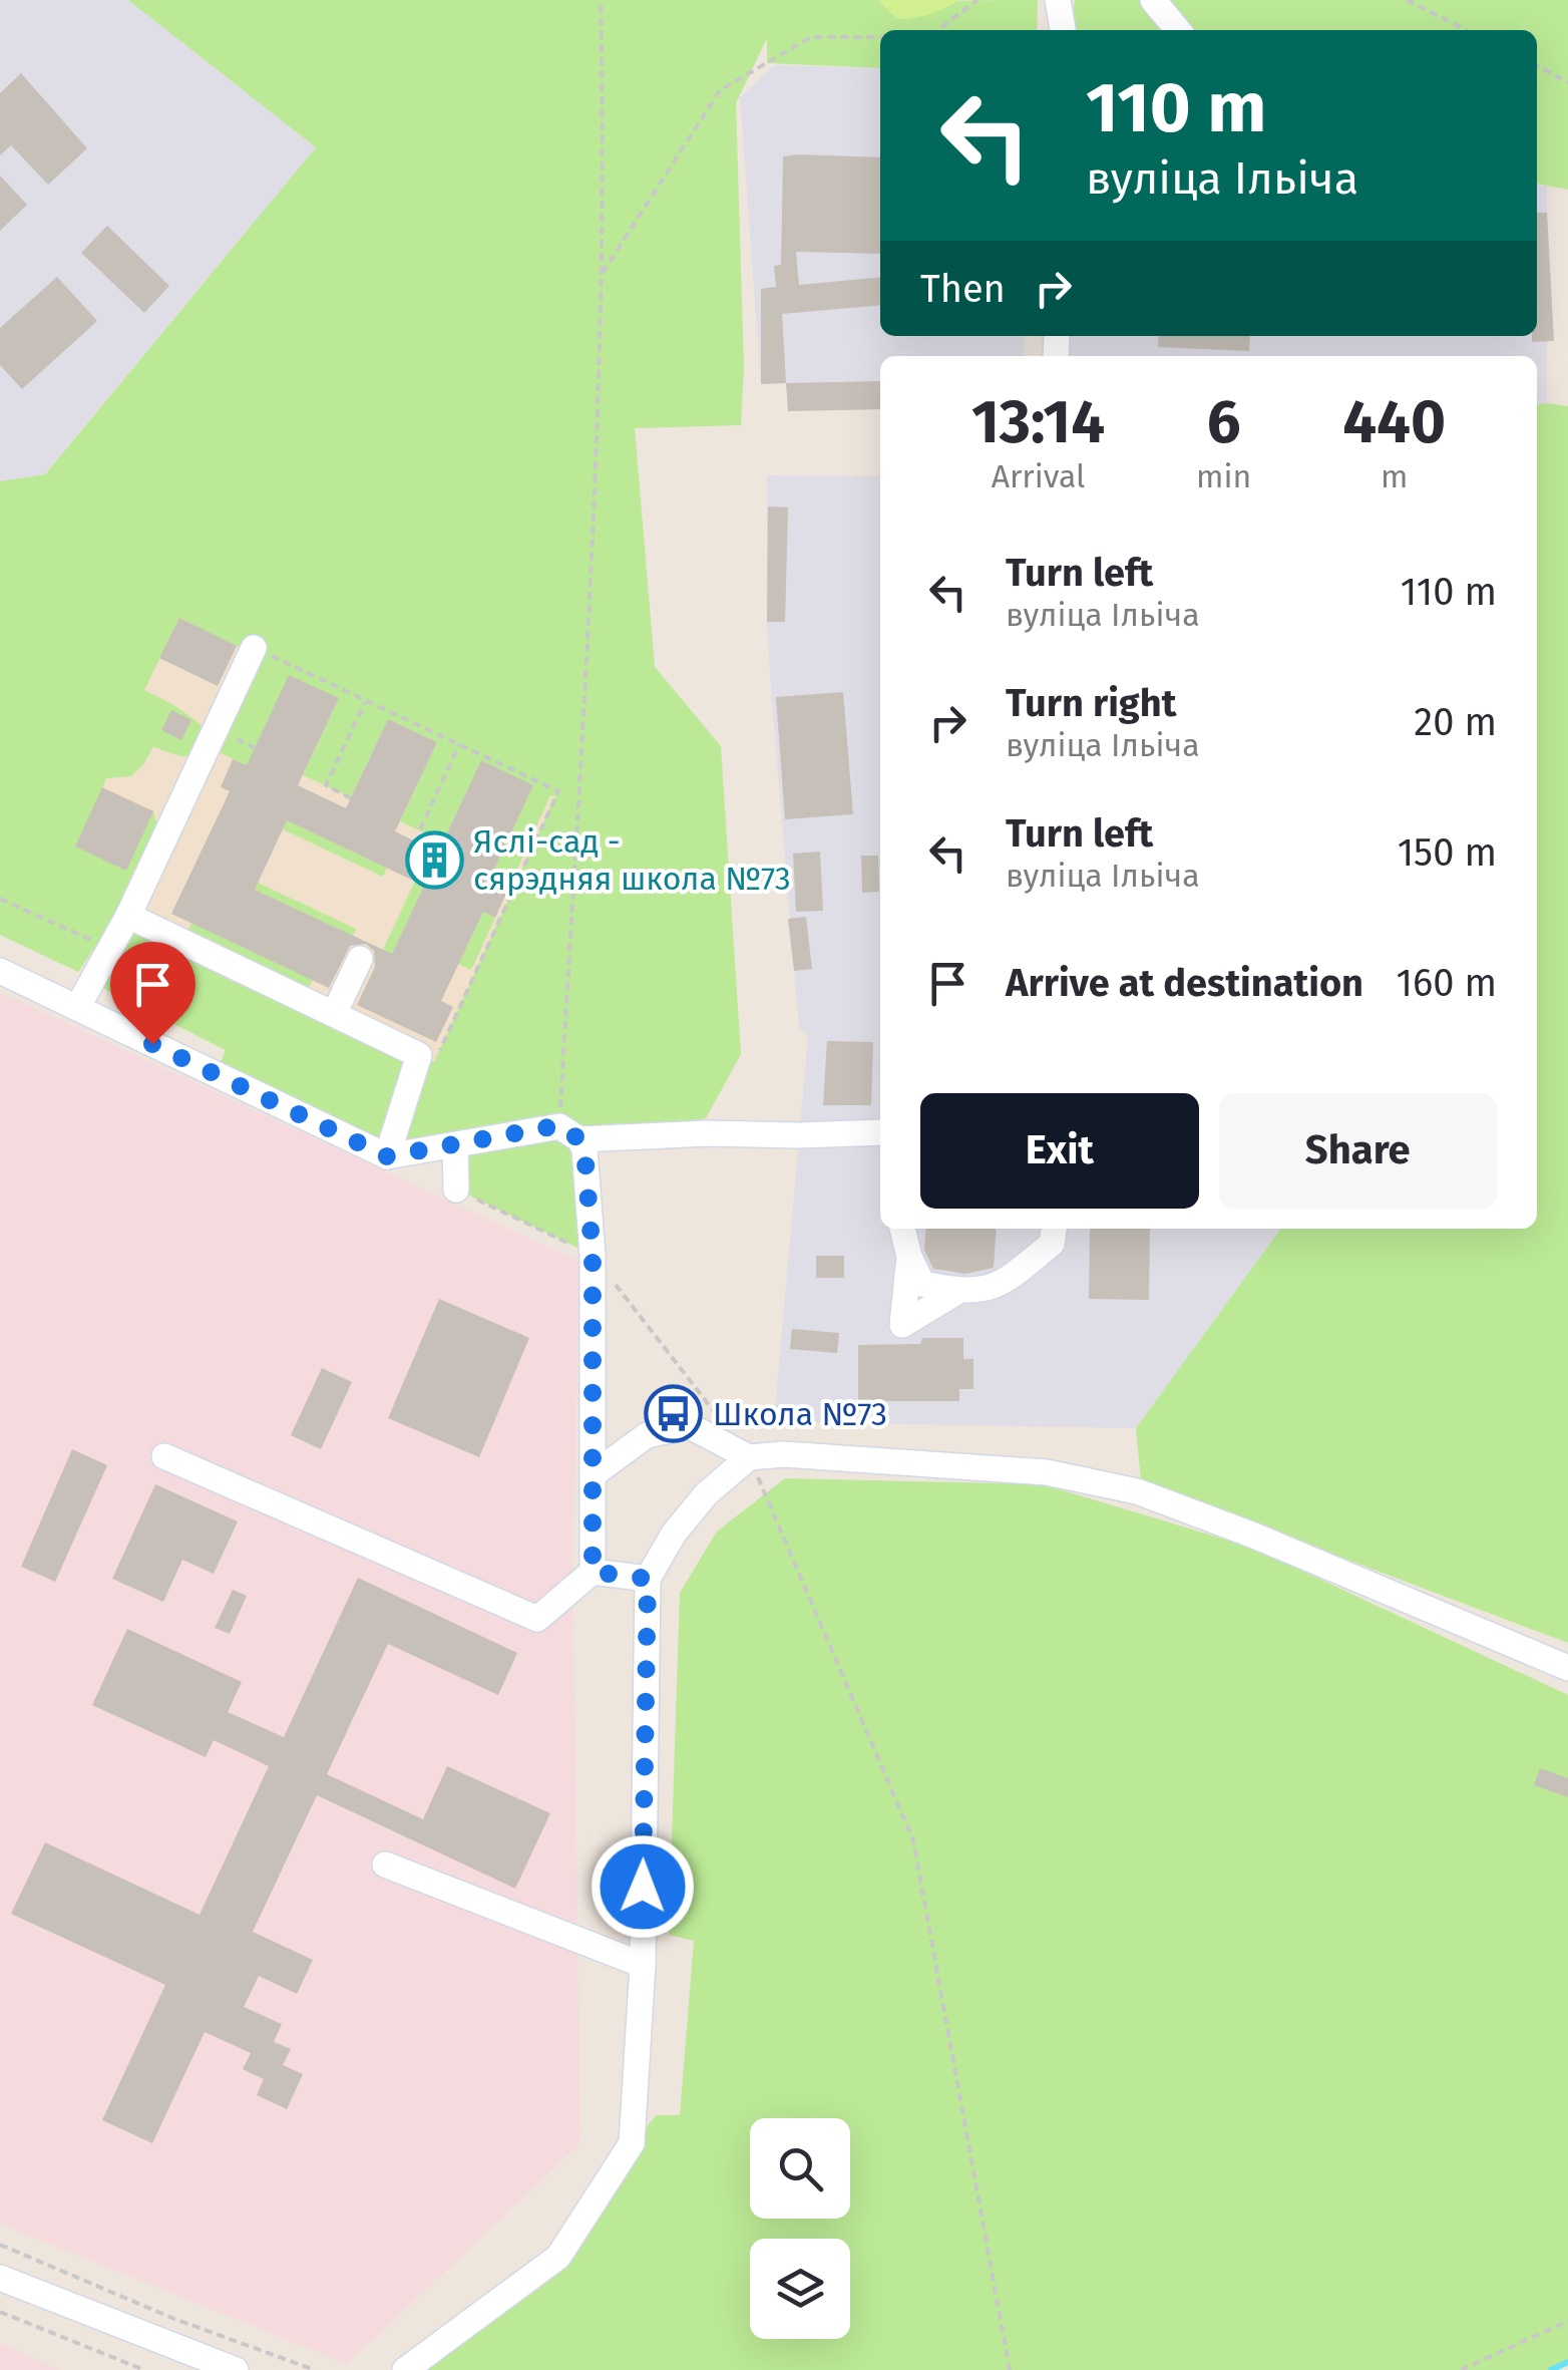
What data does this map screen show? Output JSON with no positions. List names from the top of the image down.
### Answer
{
  "places": {
    "building": ["Яслі-сад - сярэдняя школа №73"],
    "bus stop": ["Школа №73"]
  },
  "page": {
    "turn": ["110 m", "вуліца Ільіча"],
    "then": "Then",
    "eta": [
      "13:14",
      "Arrival",
      "6",
      "min",
      "440",
      "m"
    ],
    "list": [
      {
        "name": "Turn left",
        "note": "вуліца Ільіча",
        "value": "110 m"
      },
      {
        "name": "Turn right",
        "note": "вуліца Ільіча",
        "value": "20 m"
      },
      {
        "name": "Turn left",
        "note": "вуліца Ільіча",
        "value": "150 m"
      },
      {
        "name": "Arrive at destination",
        "value": "160 m"
      }
    ],
    "buttons": ["Exit", "Share"]
  }
}
